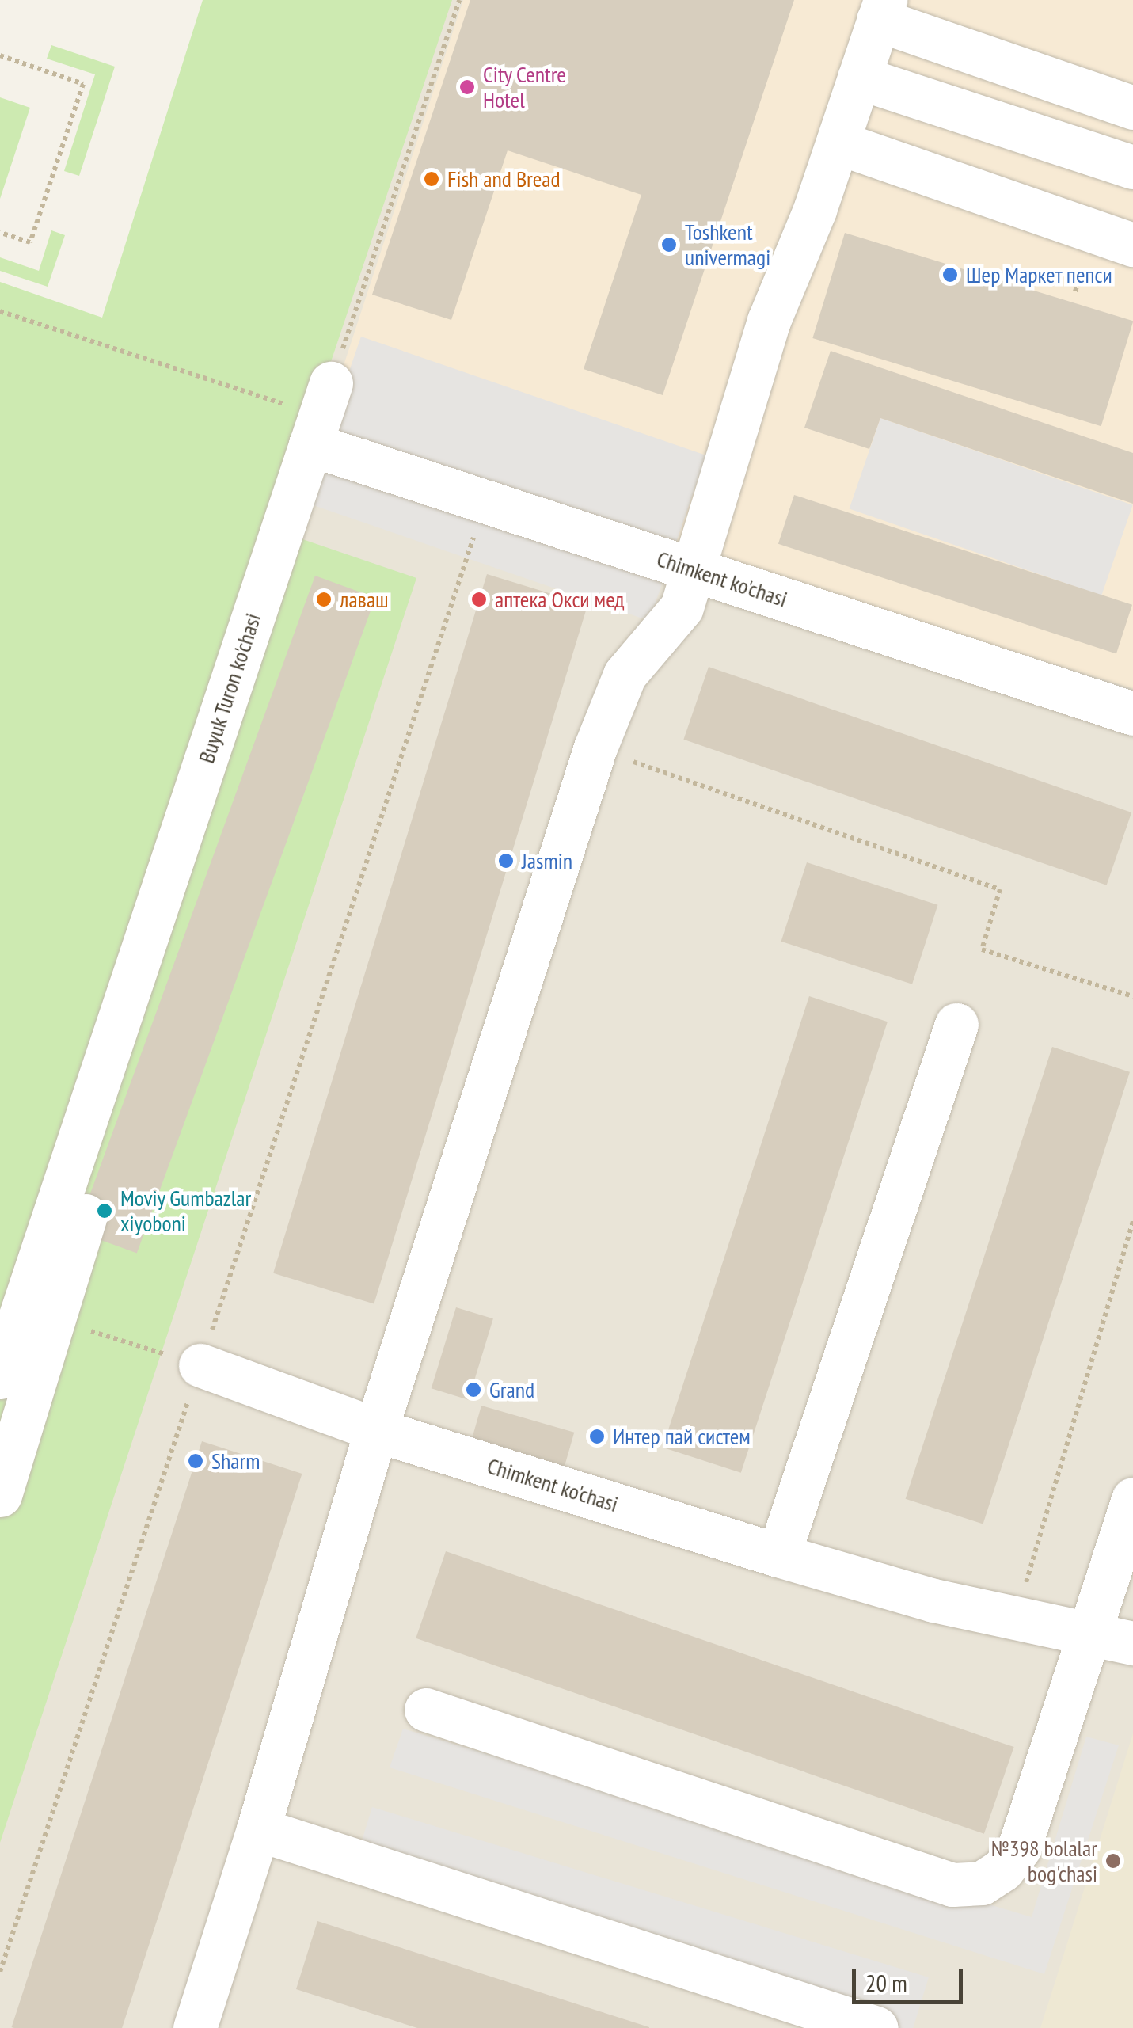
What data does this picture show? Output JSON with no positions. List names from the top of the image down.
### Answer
{
  "streets": {
    "street": ["Chimkent ko'chasi", "Buyuk Turon ko'chasi"]
  },
  "crossings": [
    ["Chimkent ko'chasi", "Buyuk Turon ko'chasi"]
  ],
  "places": [
    "City Centre Hotel",
    "Fish and Bread",
    "Toshkent univermagi",
    "Шер Маркет пепси",
    "лаваш",
    "аптека Окси мед",
    "Jasmin",
    "Moviy Gumbazlar xiyoboni",
    "Grand",
    "Интер пай систем",
    "Sharm",
    "№398 bolalar bog'chasi"
  ],
  "scale_bar": "20 m"
}
